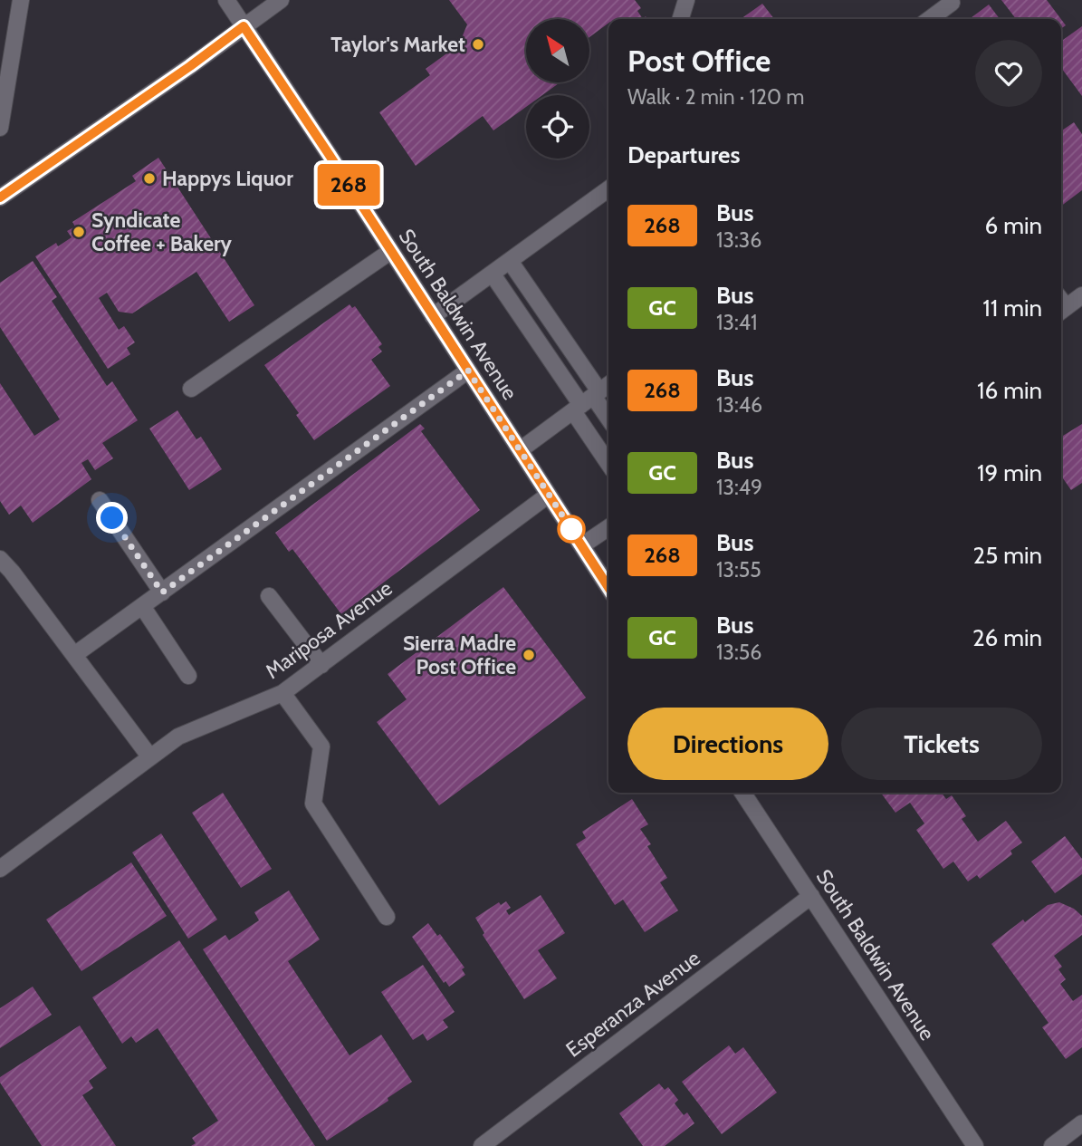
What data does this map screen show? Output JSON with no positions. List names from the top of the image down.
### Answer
{
  "streets": {
    "street": ["South Baldwin Avenue", "Mariposa Avenue", "Esperanza Avenue"]
  },
  "crossings": [
    ["South Baldwin Avenue", "Mariposa Avenue"],
    ["South Baldwin Avenue", "Esperanza Avenue"]
  ],
  "places": [
    "Taylor's Market",
    "Happys Liquor",
    "Syndicate Coffee + Bakery",
    "Sierra Madre Post Office"
  ],
  "lines": ["bus line 268"],
  "north": "top left",
  "page": {
    "on_map": "268",
    "heading": [
      ["Post Office", "Walk · 2 min · 120 m"],
      "Departures"
    ],
    "list": [
      {
        "mark": "268",
        "name": "Bus",
        "note": "13:36",
        "value": "6 min"
      },
      {
        "mark": "GC",
        "name": "Bus",
        "note": "13:41",
        "value": "11 min"
      },
      {
        "mark": "268",
        "name": "Bus",
        "note": "13:46",
        "value": "16 min"
      },
      {
        "mark": "GC",
        "name": "Bus",
        "note": "13:49",
        "value": "19 min"
      },
      {
        "mark": "268",
        "name": "Bus",
        "note": "13:55",
        "value": "25 min"
      },
      {
        "mark": "GC",
        "name": "Bus",
        "note": "13:56",
        "value": "26 min"
      }
    ],
    "buttons": ["Directions", "Tickets"]
  }
}
